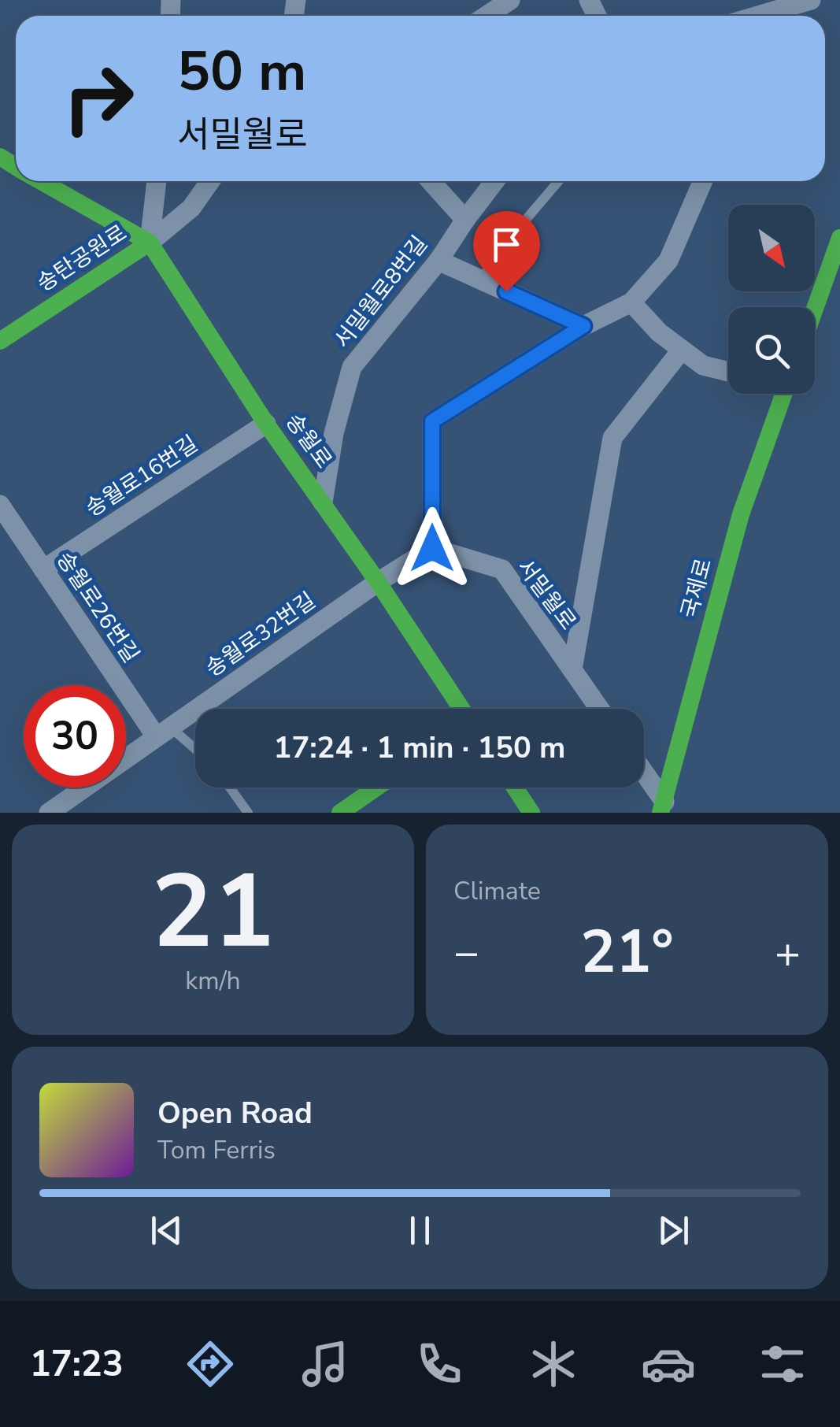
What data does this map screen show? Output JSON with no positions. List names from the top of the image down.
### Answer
{
  "streets": {
    "street": [
      "송탄공원로",
      "서밀월로8번길",
      "송월로",
      "송월로16번길",
      "국제로",
      "서밀월로",
      "송월로26번길",
      "송월로32번길"
    ]
  },
  "crossings": [
    ["송탄공원로", "송월로"],
    ["서밀월로8번길", "송월로"],
    ["송월로", "송월로16번길"],
    ["송월로", "송월로32번길"],
    ["송월로16번길", "송월로26번길"],
    ["서밀월로", "송월로32번길"],
    ["송월로26번길", "송월로32번길"]
  ],
  "north": "bottom right",
  "page": {
    "turn": ["50 m", "서밀월로"],
    "limit": "30",
    "trip": "17:24 · 1 min · 150 m",
    "tile": [
      ["21", "km/h"],
      "Climate"
    ],
    "heat": ["−", "21°", "+"],
    "song": ["Open Road", "Tom Ferris"],
    "tabs": "17:23"
  }
}
